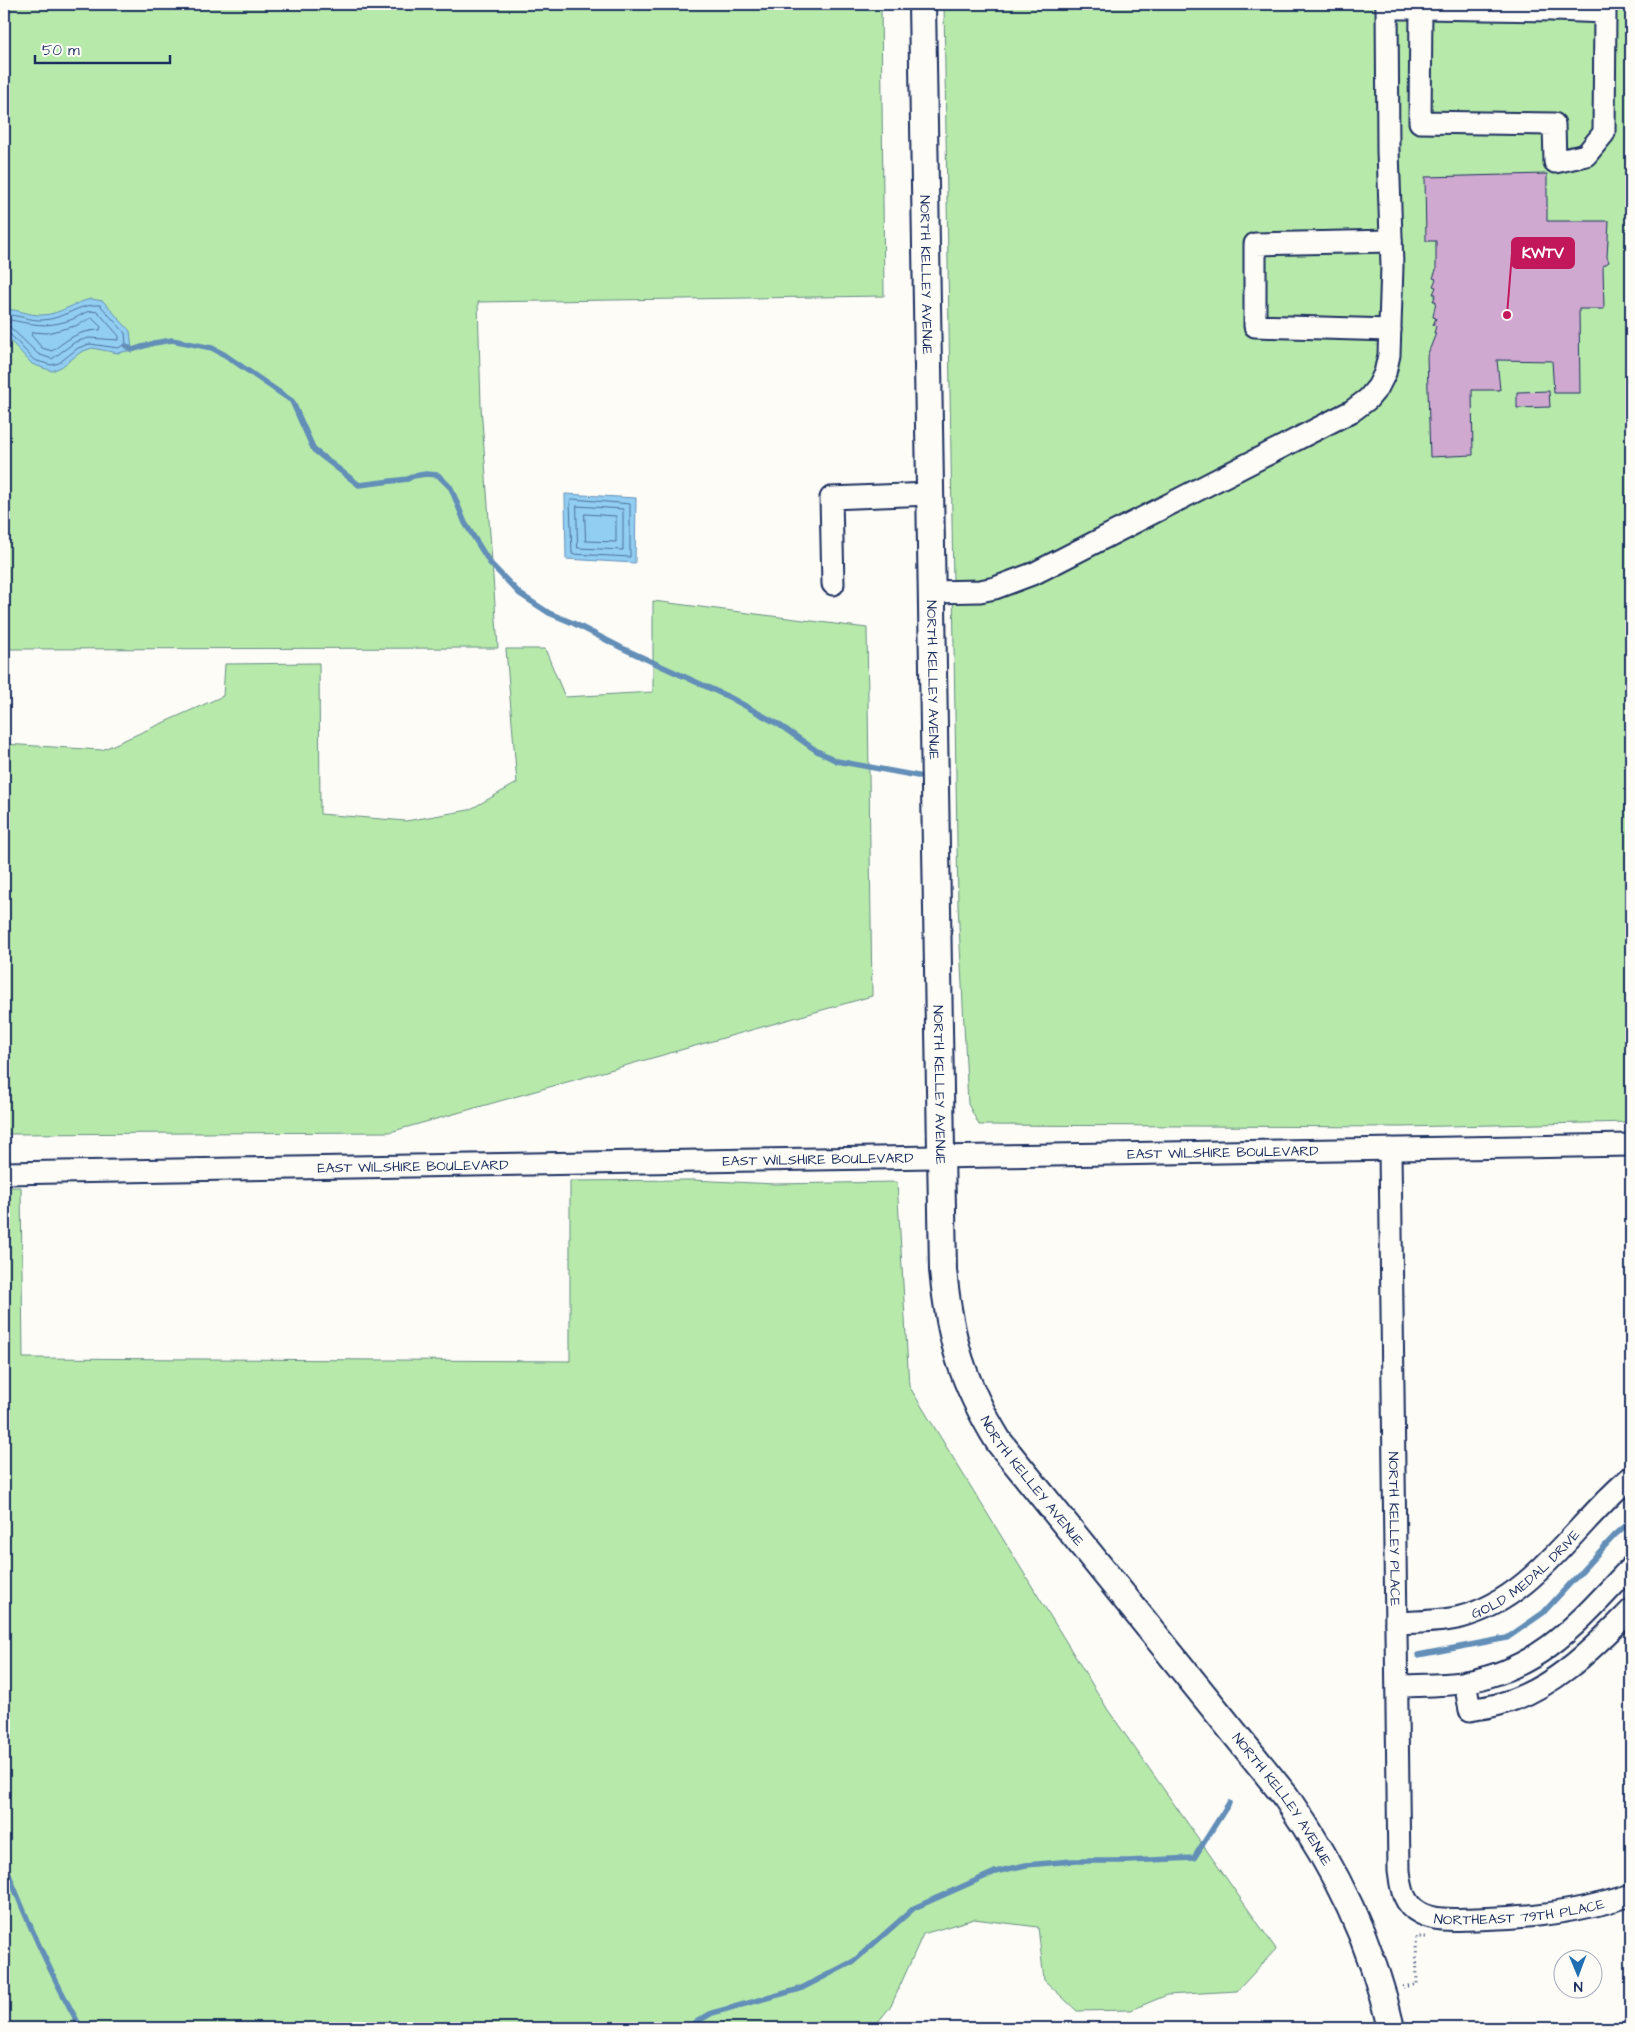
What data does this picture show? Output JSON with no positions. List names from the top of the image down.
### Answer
{
  "streets": {
    "main road": ["NORTH KELLEY AVENUE"],
    "street": [
      "EAST WILSHIRE BOULEVARD",
      "NORTH KELLEY PLACE",
      "GOLD MEDAL DRIVE",
      "NORTHEAST 79TH PLACE"
    ]
  },
  "crossings": [
    ["NORTH KELLEY AVENUE", "EAST WILSHIRE BOULEVARD"],
    ["EAST WILSHIRE BOULEVARD", "NORTH KELLEY PLACE"],
    ["NORTH KELLEY PLACE", "GOLD MEDAL DRIVE"],
    ["NORTH KELLEY PLACE", "NORTHEAST 79TH PLACE"]
  ],
  "places": ["KWTV"],
  "scale_bar": "50 m",
  "north": "bottom"
}
